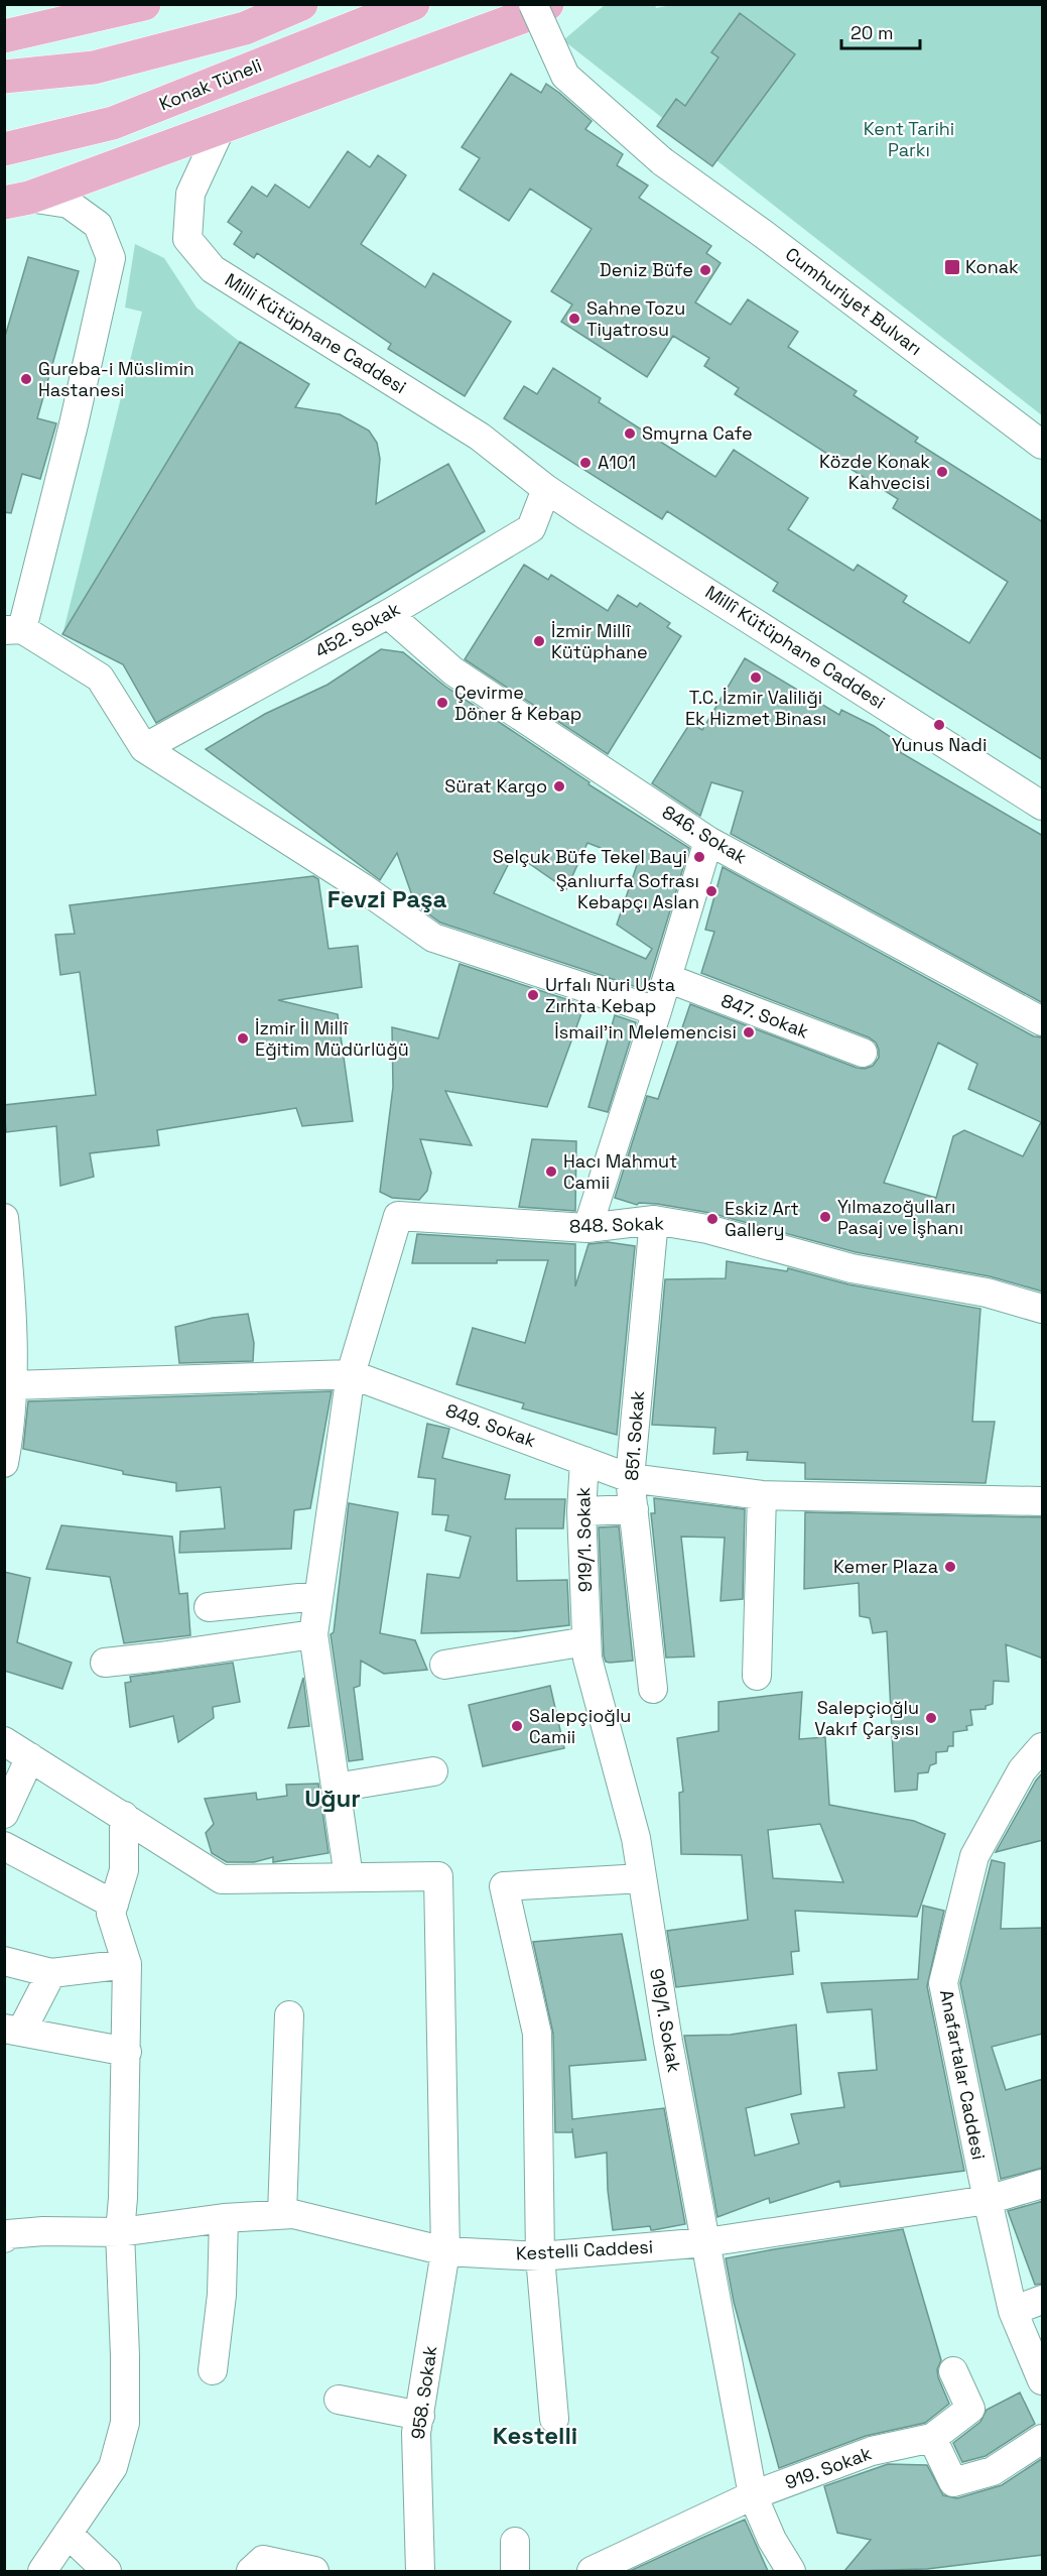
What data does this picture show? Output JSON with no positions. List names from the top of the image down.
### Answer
{
  "streets": {
    "main road": ["Konak Tüneli"],
    "street": [
      "Cumhuriyet Bulvarı",
      "Milli Kütüphane Caddesi",
      "452. Sokak",
      "Millî Kütüphane Caddesi",
      "846. Sokak",
      "847. Sokak",
      "848. Sokak",
      "849. Sokak",
      "851. Sokak",
      "919/1. Sokak",
      "Anafartalar Caddesi",
      "Kestelli Caddesi",
      "958. Sokak",
      "919. Sokak"
    ]
  },
  "crossings": [
    ["Milli Kütüphane Caddesi", "452. Sokak"],
    ["Milli Kütüphane Caddesi", "Millî Kütüphane Caddesi"],
    ["452. Sokak", "Millî Kütüphane Caddesi"],
    ["452. Sokak", "846. Sokak"],
    ["848. Sokak", "849. Sokak"],
    ["848. Sokak", "851. Sokak"],
    ["849. Sokak", "851. Sokak"],
    ["849. Sokak", "919/1. Sokak"],
    ["919/1. Sokak", "Kestelli Caddesi"],
    ["919/1. Sokak", "919. Sokak"],
    ["Anafartalar Caddesi", "Kestelli Caddesi"],
    ["Kestelli Caddesi", "958. Sokak"]
  ],
  "districts": ["Fevzi Paşa", "Uğur", "Kestelli"],
  "parks": ["Kent Tarihi Parkı"],
  "places": {
    "transit": ["Konak"],
    "other": [
      "Deniz Büfe",
      "Sahne Tozu Tiyatrosu",
      "Gureba-i Müslimin Hastanesi",
      "Smyrna Cafe",
      "A101",
      "Közde Konak Kahvecisi",
      "İzmir Millî Kütüphane",
      "T.C. İzmir Valiliği Ek Hizmet Binası",
      "Çevirme Döner & Kebap",
      "Yunus Nadi",
      "Sürat Kargo",
      "Selçuk Büfe Tekel Bayi",
      "Şanlıurfa Sofrası Kebapçı Aslan",
      "Urfalı Nuri Usta Zırhta Kebap",
      "İsmail'in Melemencisi",
      "İzmir İl Millî Eğitim Müdürlüğü",
      "Hacı Mahmut Camii",
      "Yılmazoğulları Pasaj ve İşhanı",
      "Eskiz Art Gallery",
      "Kemer Plaza",
      "Salepçioğlu Vakıf Çarşısı",
      "Salepçioğlu Camii"
    ]
  },
  "scale_bar": "20 m"
}
